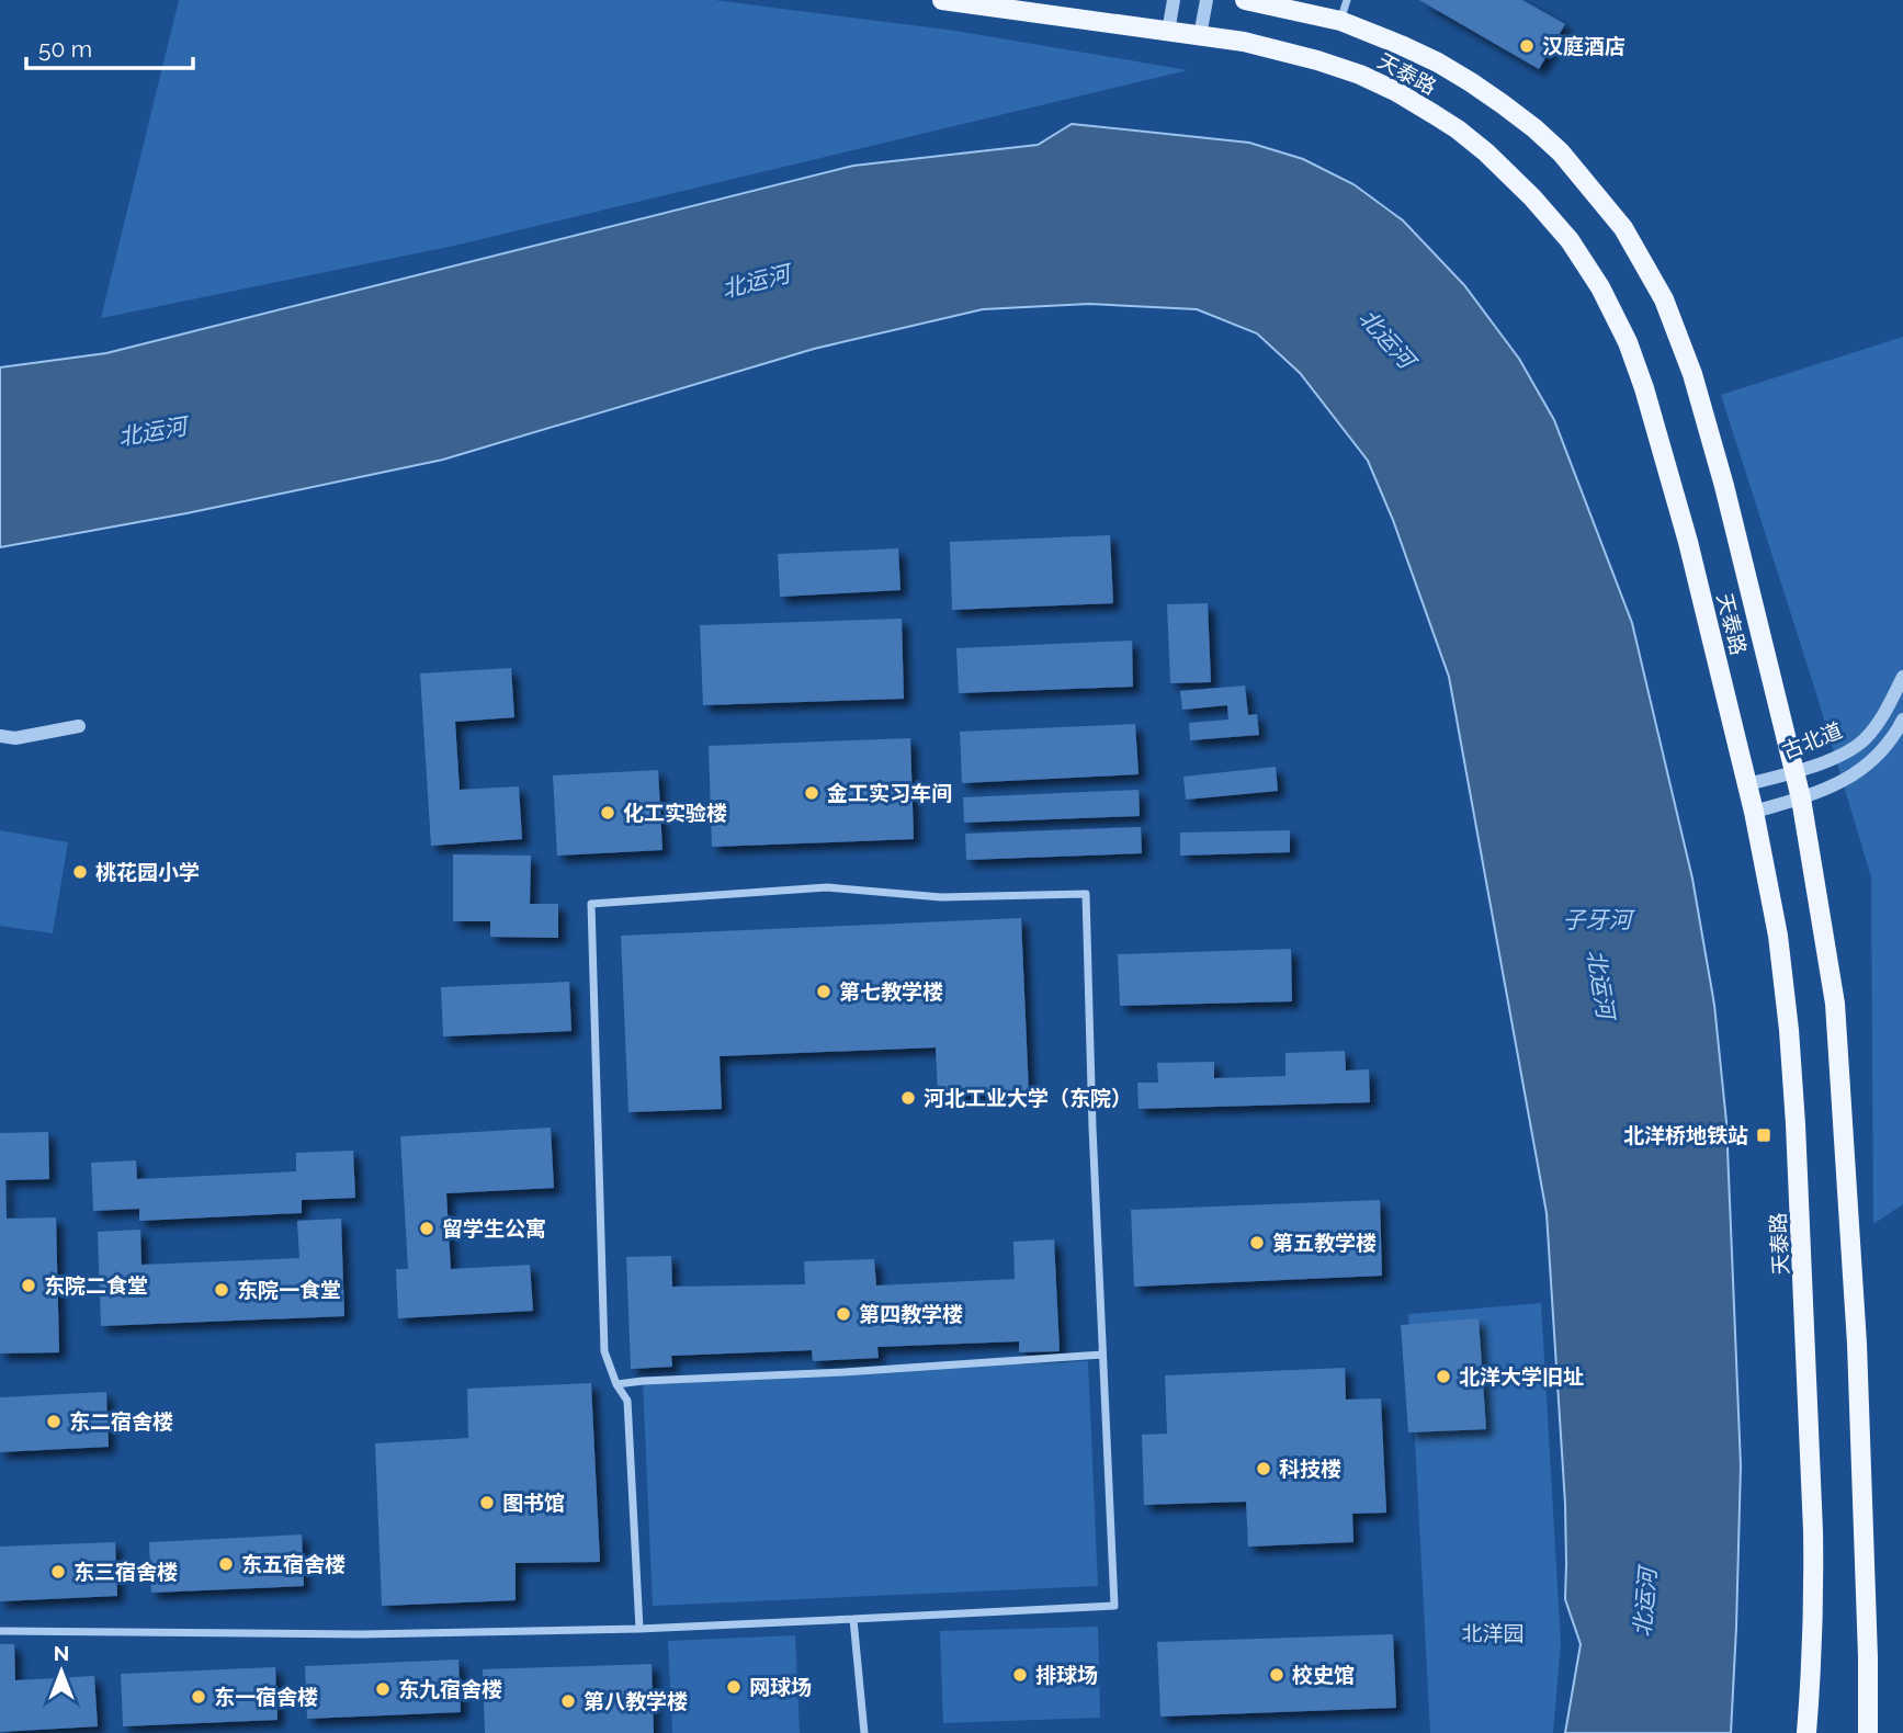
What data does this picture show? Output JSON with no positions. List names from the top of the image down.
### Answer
{
  "streets": {
    "main road": ["天泰路"],
    "street": ["古北道"]
  },
  "crossings": [
    ["天泰路", "古北道"]
  ],
  "water": ["北运河", "子牙河"],
  "parks": ["北洋园"],
  "places": {
    "other": [
      "汉庭酒店",
      "金工实习车间",
      "化工实验楼",
      "桃花园小学",
      "第七教学楼",
      "河北工业大学（东院）",
      "留学生公寓",
      "第五教学楼",
      "东院二食堂",
      "东院一食堂",
      "第四教学楼",
      "北洋大学旧址",
      "东二宿舍楼",
      "科技楼",
      "图书馆",
      "东五宿舍楼",
      "东三宿舍楼",
      "排球场",
      "校史馆",
      "网球场",
      "东九宿舍楼",
      "东一宿舍楼",
      "第八教学楼"
    ],
    "transit": ["北洋桥地铁站"]
  },
  "scale_bar": "50 m",
  "north": "top"
}
